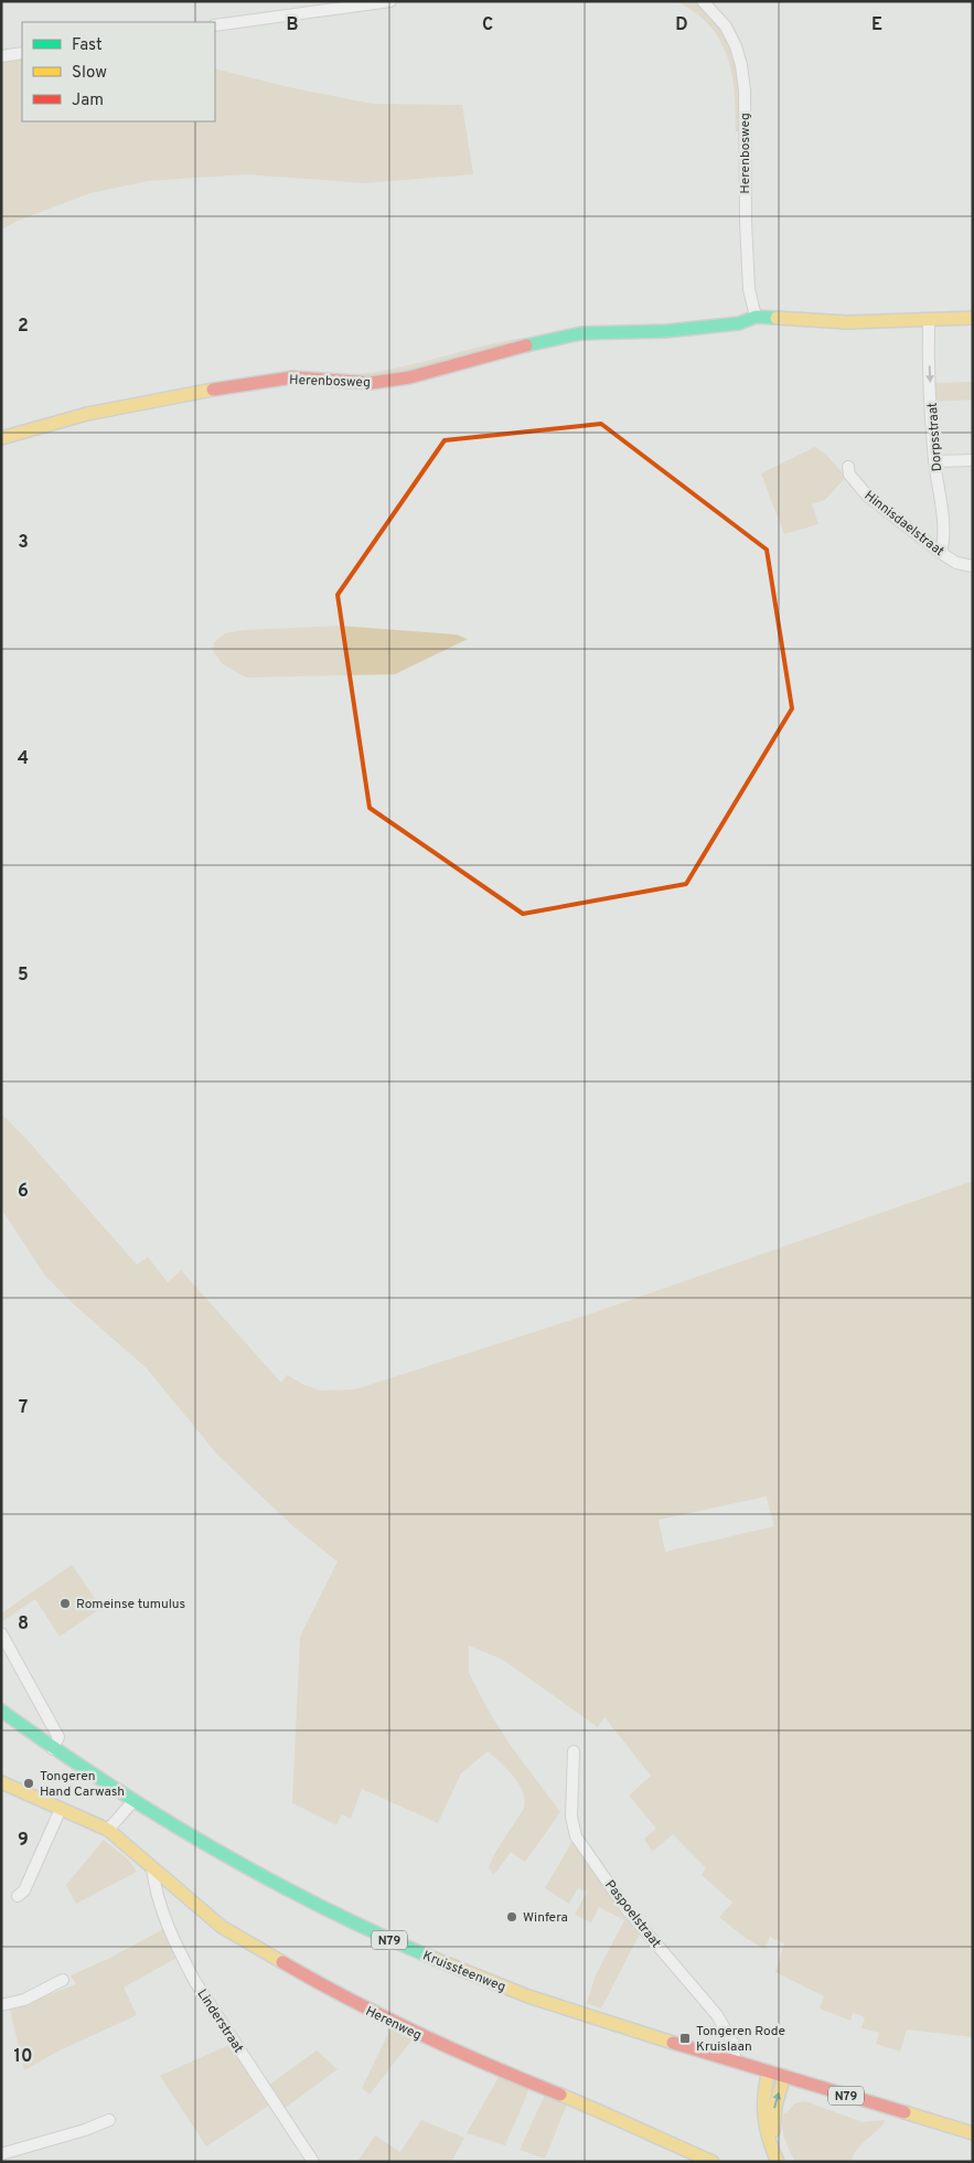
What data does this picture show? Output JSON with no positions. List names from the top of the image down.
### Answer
{
  "streets": {
    "street": [
      "Herenbosweg",
      "Dorpsstraat",
      "Hinnisdaelstraat",
      "Paspoelstraat",
      "N79",
      "Kruissteenweg",
      "Linderstraat",
      "Herenweg"
    ]
  },
  "crossings": [
    ["Herenbosweg", "Dorpsstraat"],
    ["Dorpsstraat", "Hinnisdaelstraat"],
    ["Paspoelstraat", "Kruissteenweg"],
    ["Linderstraat", "Herenweg"]
  ],
  "one_way": ["Dorpsstraat"],
  "places": {
    "other": ["Romeinse tumulus", "Tongeren Hand Carwash", "Winfera"],
    "transit": ["Tongeren Rode Kruislaan"]
  },
  "legend": ["Fast", "Slow", "Jam"],
  "grid": {
    "columns": [
      "B",
      "C",
      "D",
      "E"
    ],
    "rows": [
      "2",
      "3",
      "4",
      "5",
      "6",
      "7",
      "8",
      "9",
      "10"
    ]
  }
}
